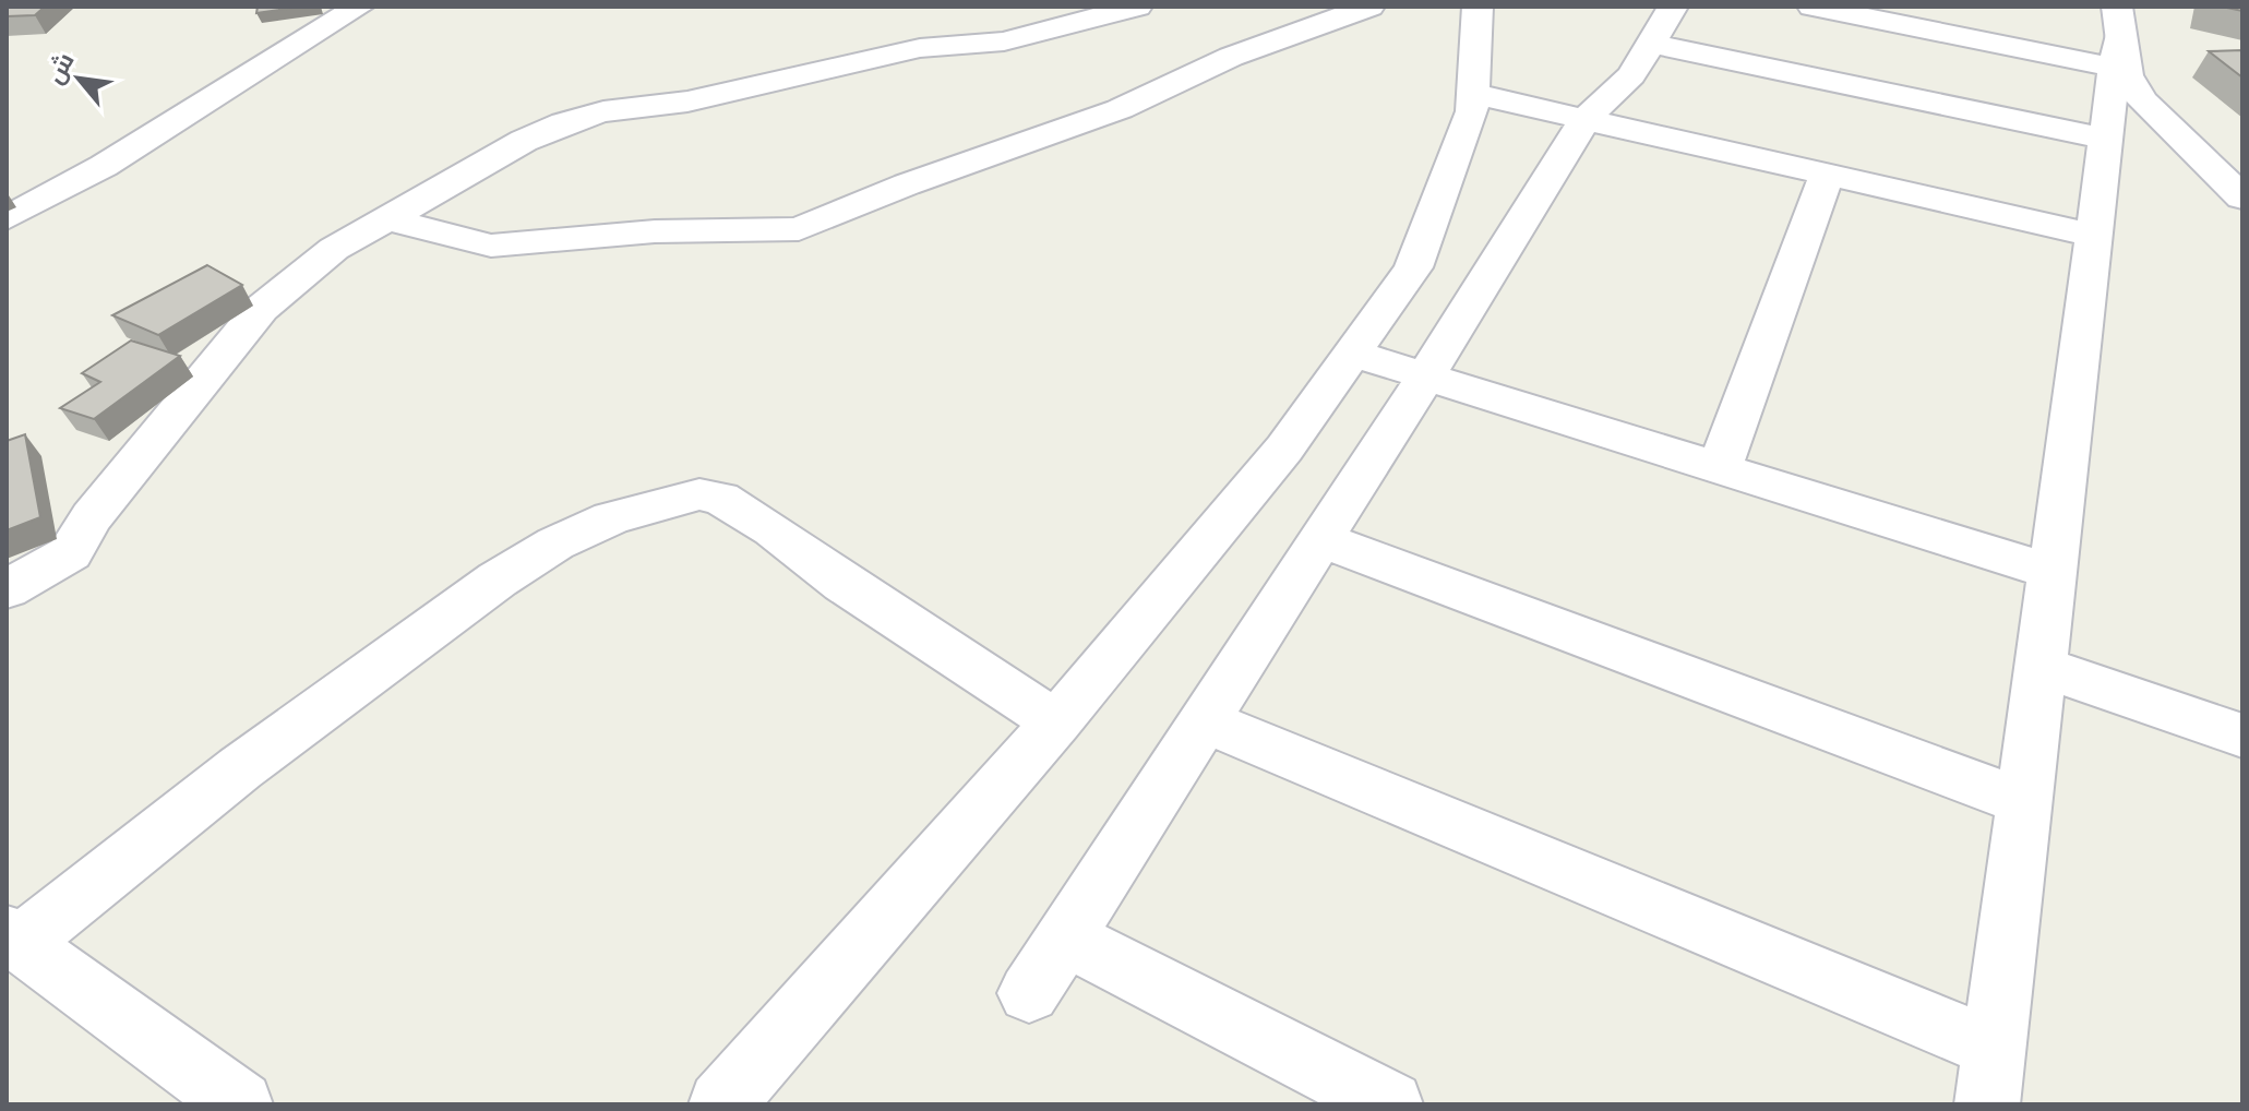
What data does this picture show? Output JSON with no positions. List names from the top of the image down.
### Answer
{
  "north": "top left"
}
